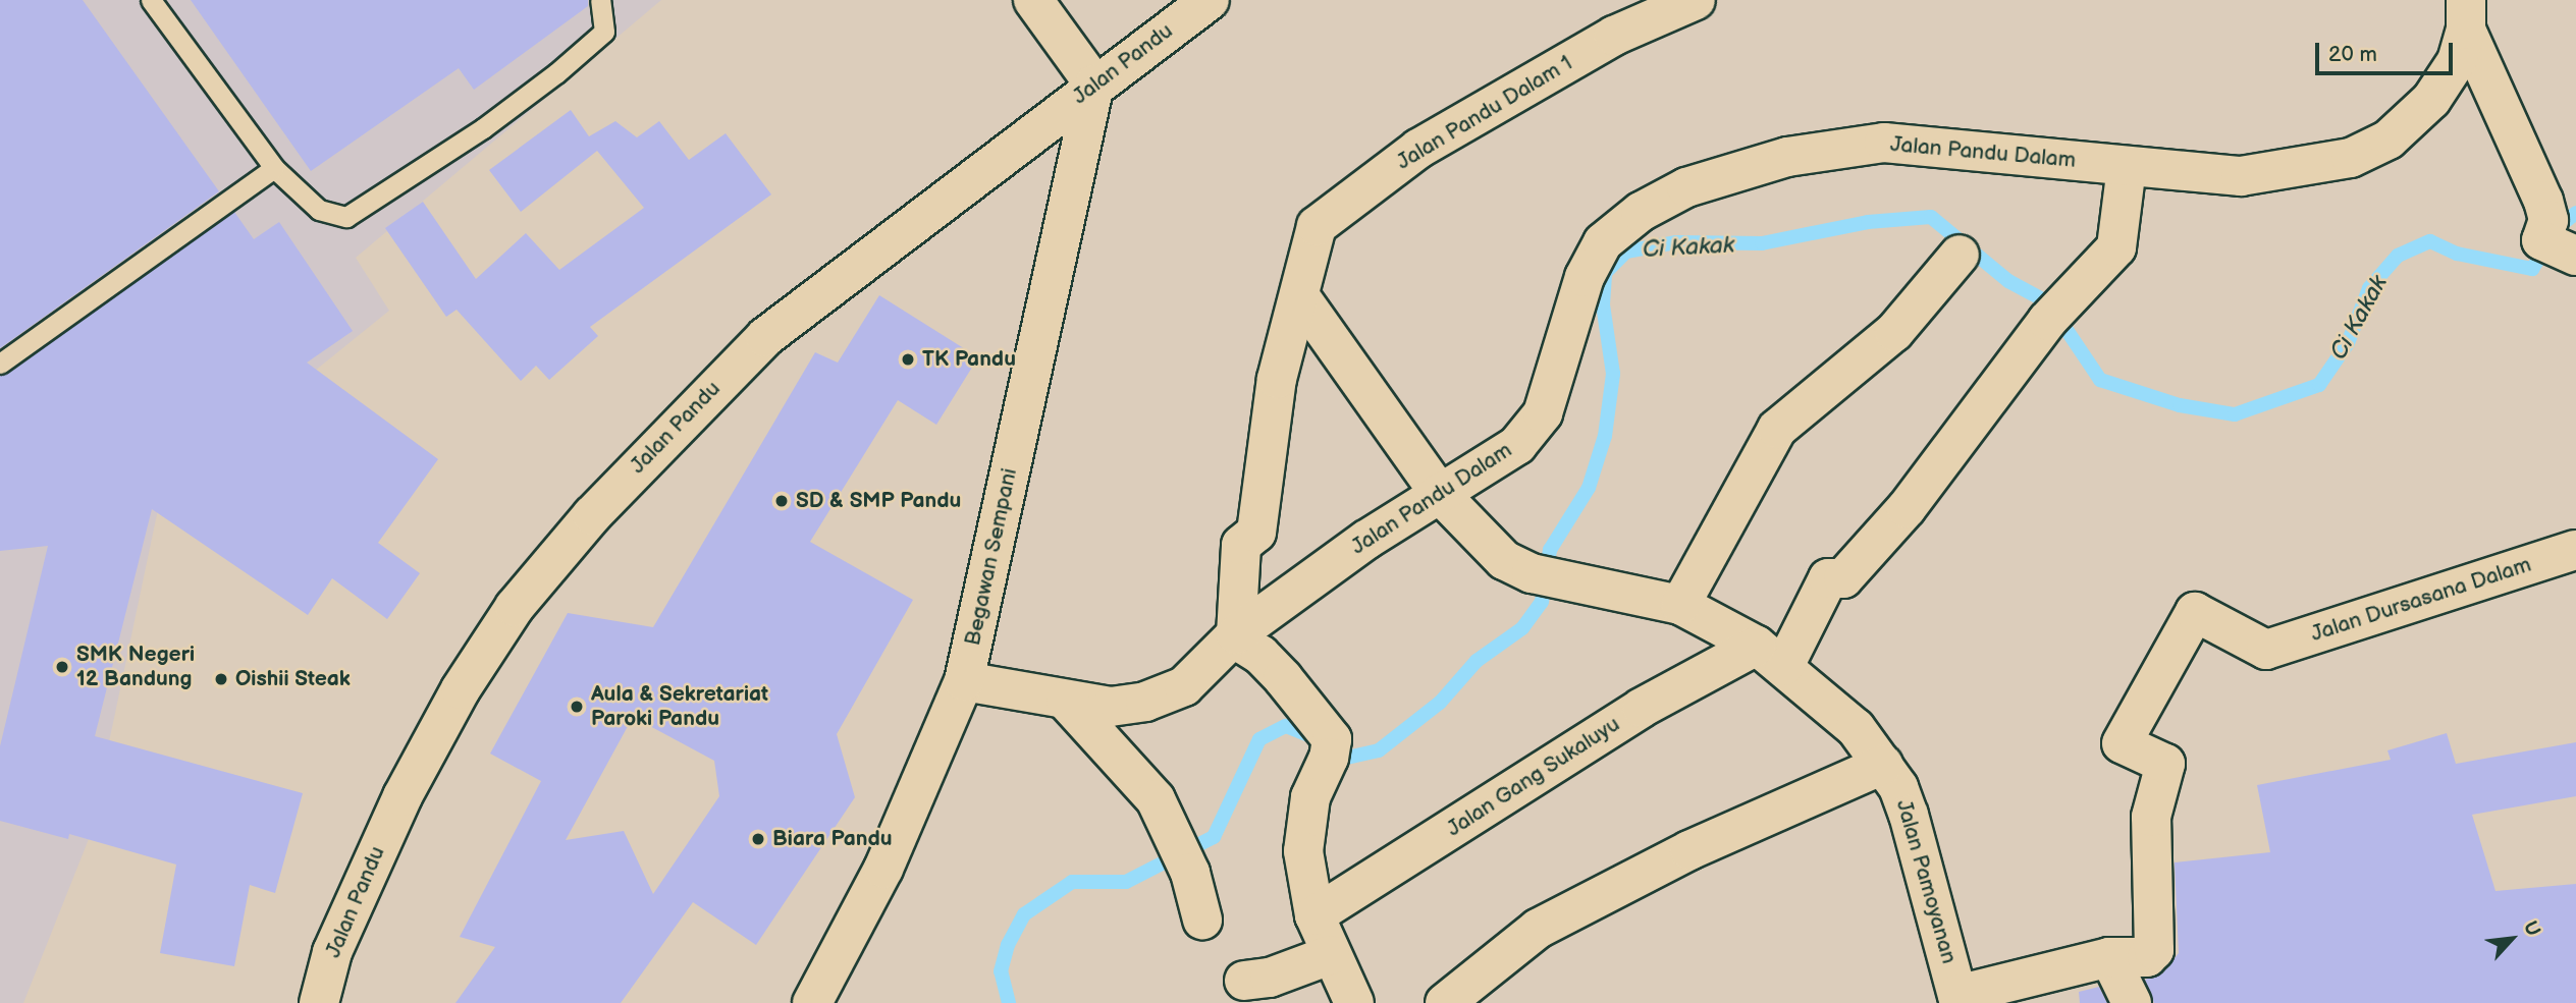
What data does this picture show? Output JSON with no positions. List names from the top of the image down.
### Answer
{
  "streets": {
    "street": [
      "Jalan Pandu",
      "Jalan Pandu Dalam 1",
      "Jalan Pandu Dalam",
      "Begawan Sempani",
      "Jalan Dursasana Dalam",
      "Jalan Gang Sukaluyu",
      "Jalan Pamoyanan"
    ]
  },
  "crossings": [
    ["Jalan Pandu", "Begawan Sempani"],
    ["Jalan Pandu Dalam 1", "Jalan Pandu Dalam"],
    ["Jalan Pandu Dalam", "Begawan Sempani"],
    ["Jalan Pandu Dalam", "Jalan Pamoyanan"],
    ["Jalan Gang Sukaluyu", "Jalan Pamoyanan"]
  ],
  "water": ["Ci Kakak"],
  "places": [
    "TK Pandu",
    "SD & SMP Pandu",
    "SMK Negeri 12 Bandung",
    "Oishii Steak",
    "Aula & Sekretariat Paroki Pandu",
    "Biara Pandu"
  ],
  "scale_bar": "20 m",
  "north": "top right"
}
